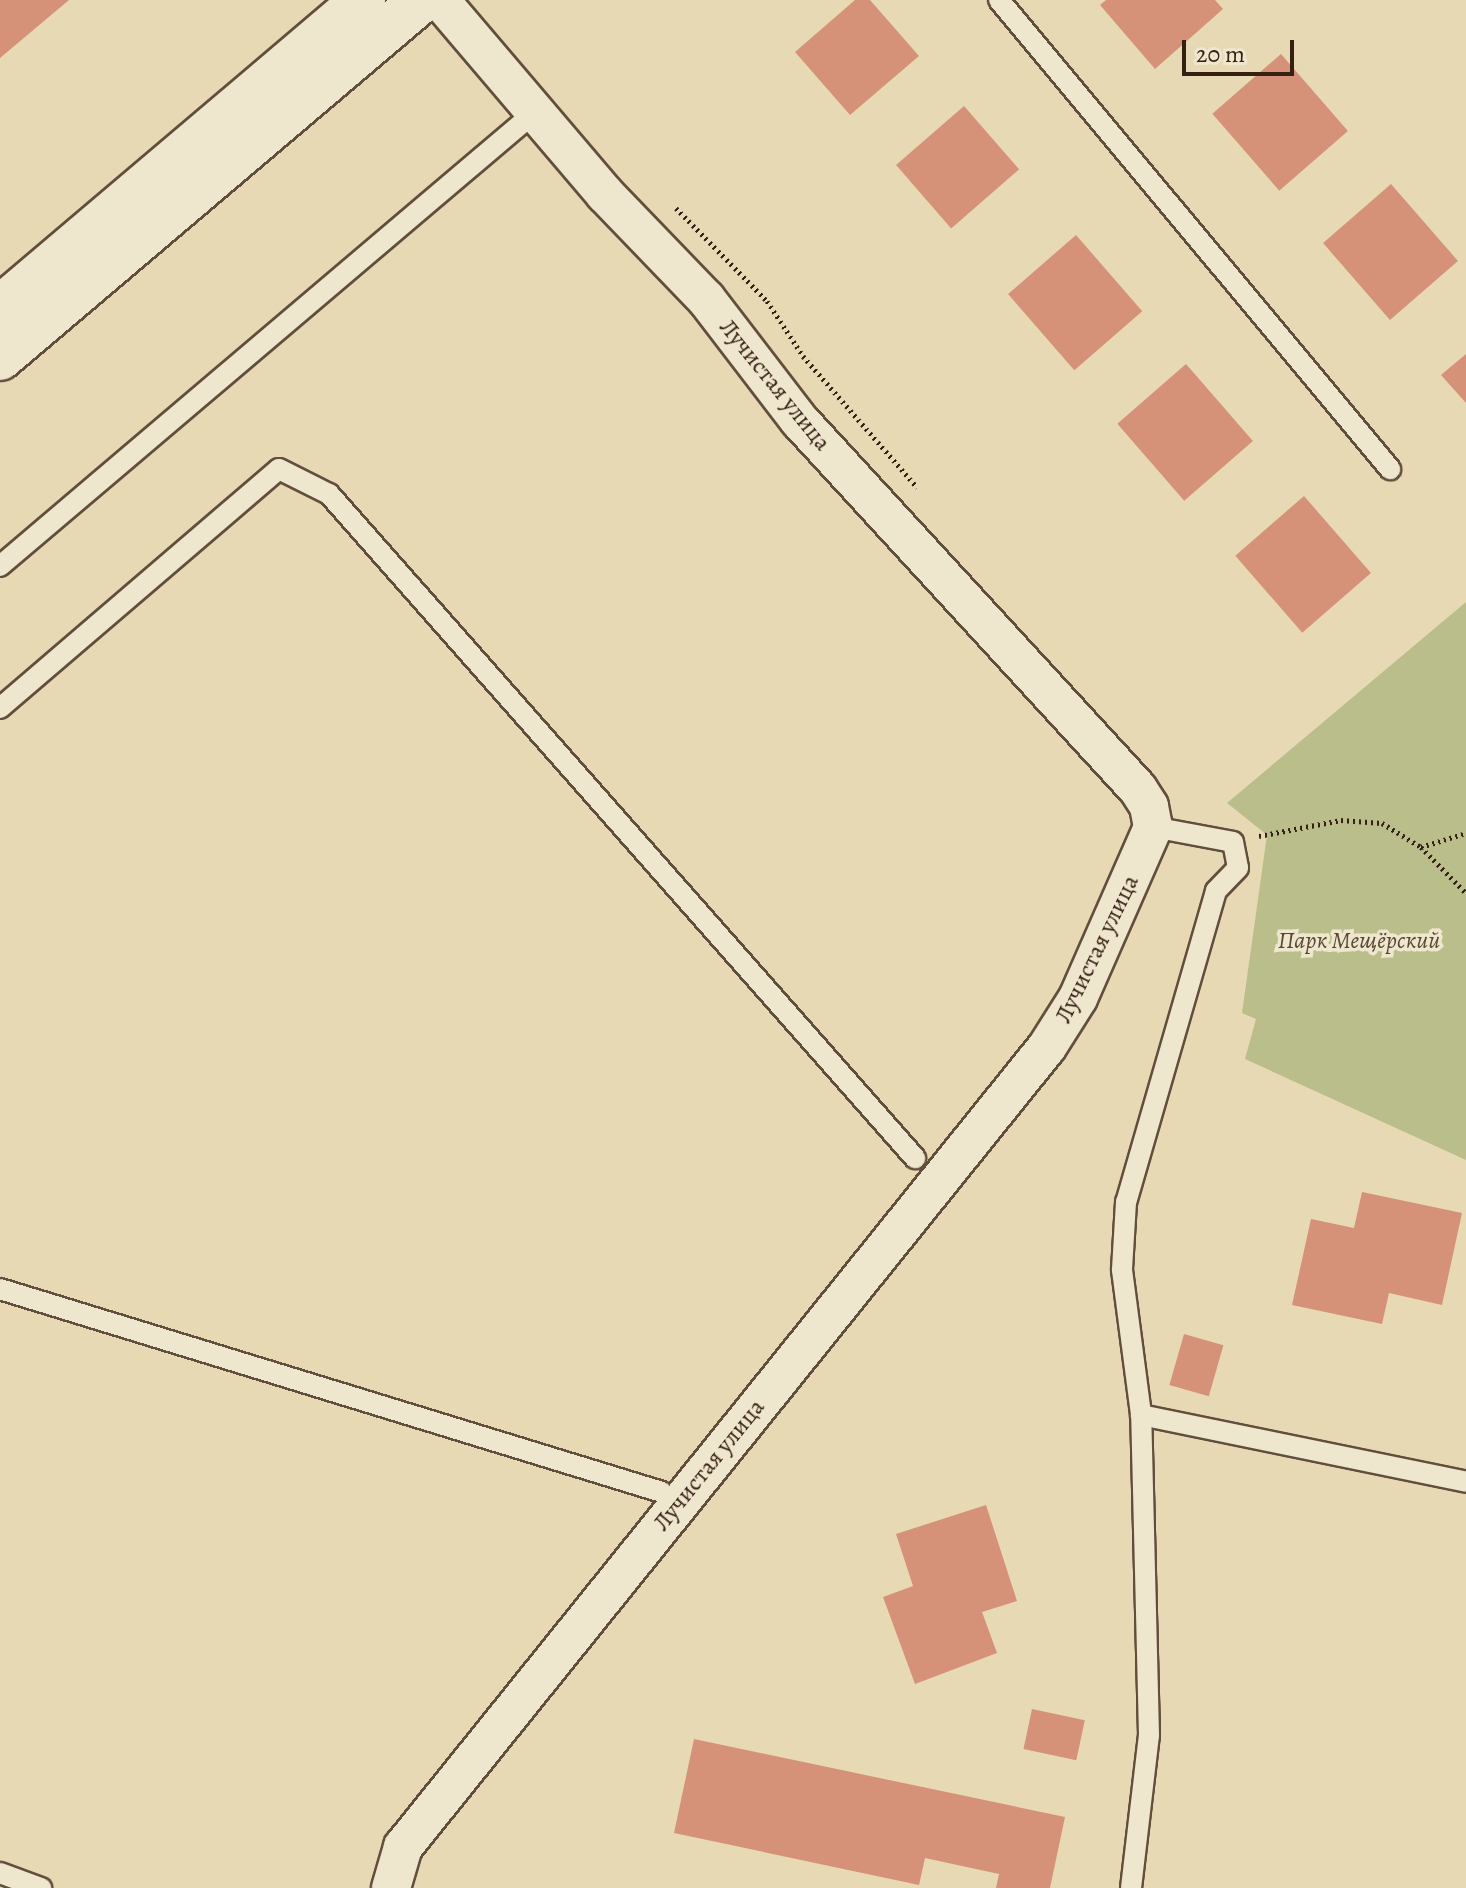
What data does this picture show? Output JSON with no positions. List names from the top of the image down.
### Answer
{
  "streets": {
    "street": ["Лучистая улица"]
  },
  "parks": ["Парк Мещёрский"],
  "scale_bar": "20 m"
}
